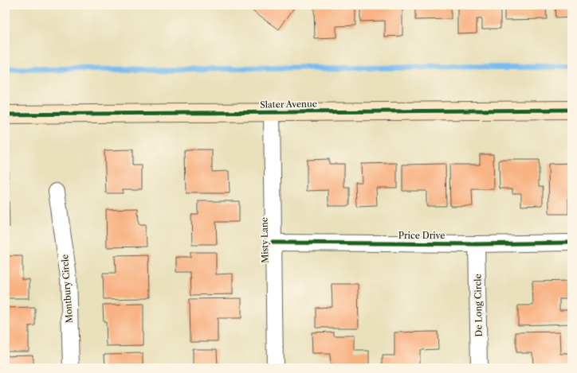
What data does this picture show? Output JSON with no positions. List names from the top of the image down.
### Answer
{
  "streets": {
    "street": [
      "Slater Avenue",
      "Price Drive",
      "Misty Lane",
      "Montbury Circle",
      "De Long Circle"
    ]
  },
  "crossings": [
    ["Slater Avenue", "Misty Lane"],
    ["Price Drive", "Misty Lane"],
    ["Price Drive", "De Long Circle"]
  ]
}
